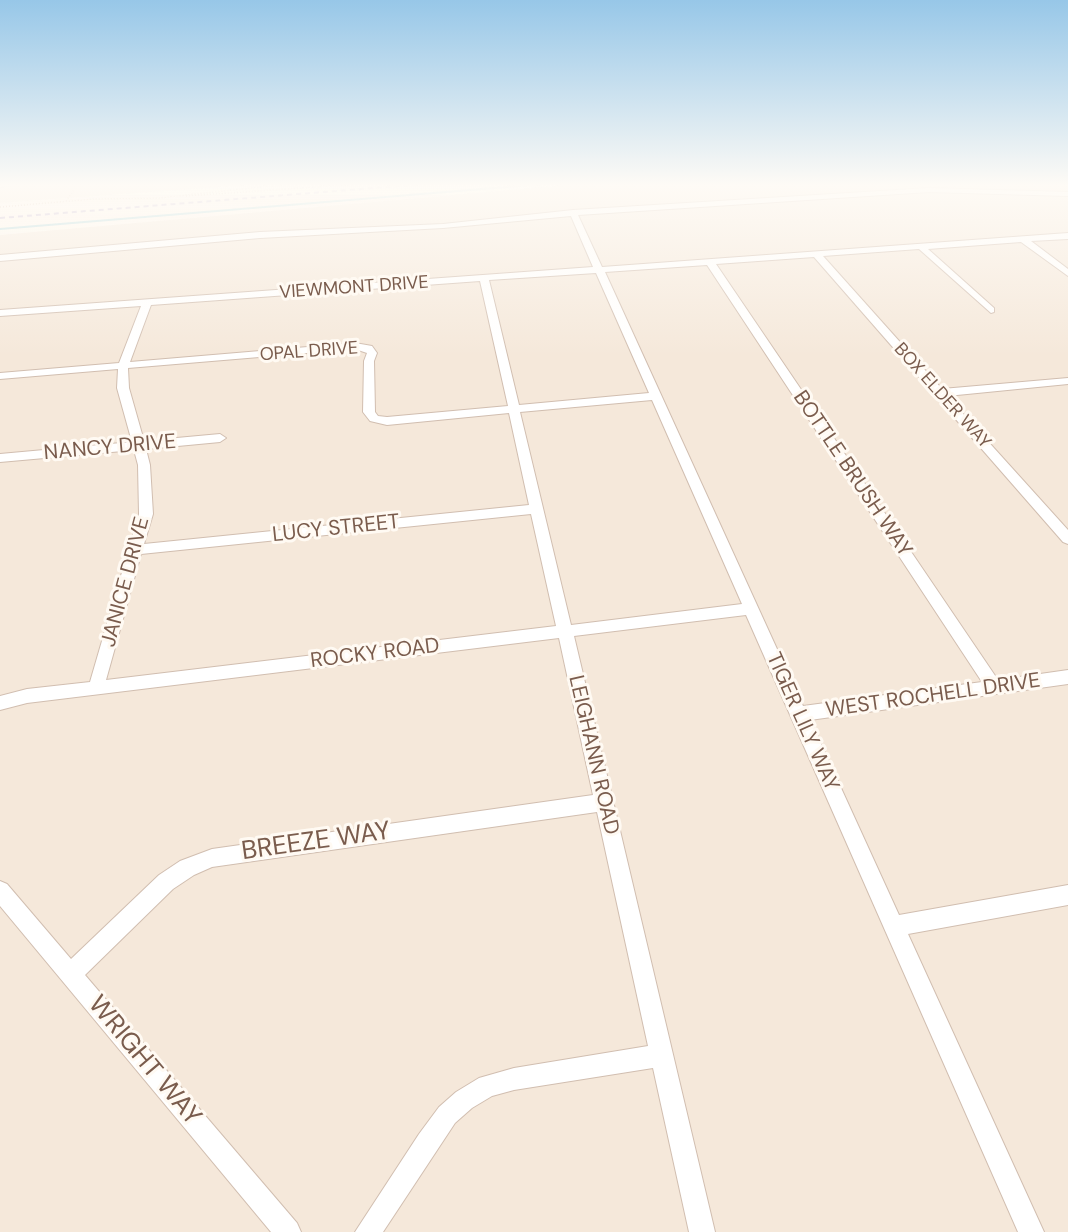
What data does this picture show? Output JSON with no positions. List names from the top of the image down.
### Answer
{
  "streets": {
    "street": [
      "VIEWMONT DRIVE",
      "OPAL DRIVE",
      "BOX ELDER WAY",
      "NANCY DRIVE",
      "BOTTLE BRUSH WAY",
      "LUCY STREET",
      "JANICE DRIVE",
      "ROCKY ROAD",
      "WEST ROCHELL DRIVE",
      "TIGER LILY WAY",
      "LEIGHANN ROAD",
      "BREEZE WAY",
      "WRIGHT WAY"
    ]
  },
  "crossings": [
    ["VIEWMONT DRIVE", "BOX ELDER WAY"],
    ["VIEWMONT DRIVE", "BOTTLE BRUSH WAY"],
    ["VIEWMONT DRIVE", "JANICE DRIVE"],
    ["VIEWMONT DRIVE", "TIGER LILY WAY"],
    ["VIEWMONT DRIVE", "LEIGHANN ROAD"],
    ["OPAL DRIVE", "JANICE DRIVE"],
    ["OPAL DRIVE", "TIGER LILY WAY"],
    ["OPAL DRIVE", "LEIGHANN ROAD"],
    ["NANCY DRIVE", "JANICE DRIVE"],
    ["BOTTLE BRUSH WAY", "WEST ROCHELL DRIVE"],
    ["LUCY STREET", "JANICE DRIVE"],
    ["LUCY STREET", "LEIGHANN ROAD"],
    ["JANICE DRIVE", "ROCKY ROAD"],
    ["ROCKY ROAD", "TIGER LILY WAY"],
    ["ROCKY ROAD", "LEIGHANN ROAD"],
    ["WEST ROCHELL DRIVE", "TIGER LILY WAY"],
    ["LEIGHANN ROAD", "BREEZE WAY"],
    ["BREEZE WAY", "WRIGHT WAY"]
  ]
}
